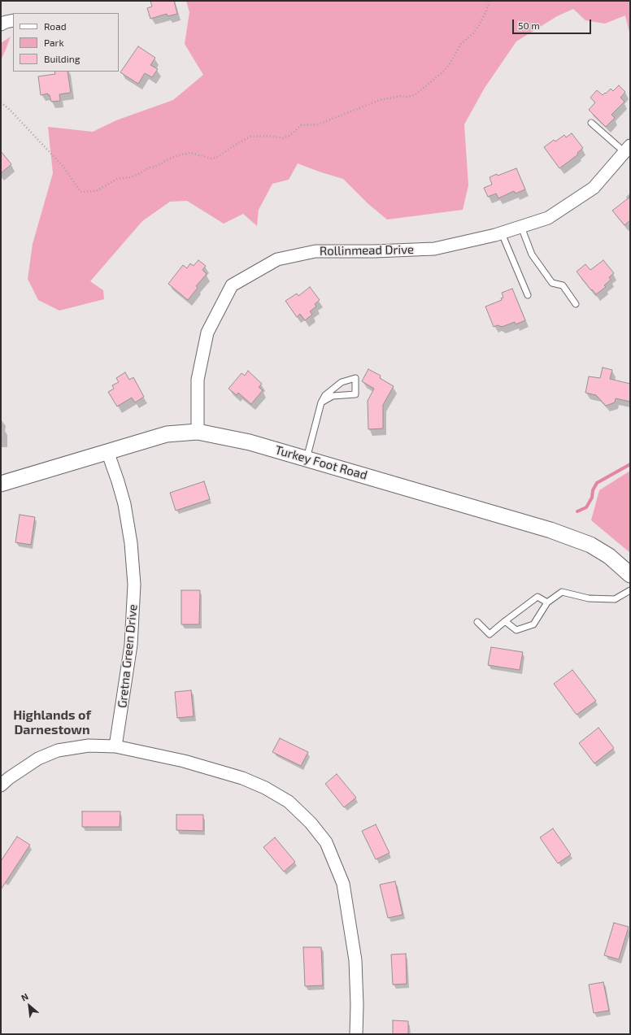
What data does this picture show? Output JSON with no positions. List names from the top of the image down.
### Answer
{
  "streets": {
    "street": ["Rollinmead Drive", "Turkey Foot Road", "Gretna Green Drive"]
  },
  "crossings": [
    ["Rollinmead Drive", "Turkey Foot Road"],
    ["Turkey Foot Road", "Gretna Green Drive"]
  ],
  "districts": ["Highlands of Darnestown"],
  "legend": ["Road", "Park", "Building"],
  "scale_bar": "50 m",
  "north": "top left"
}
